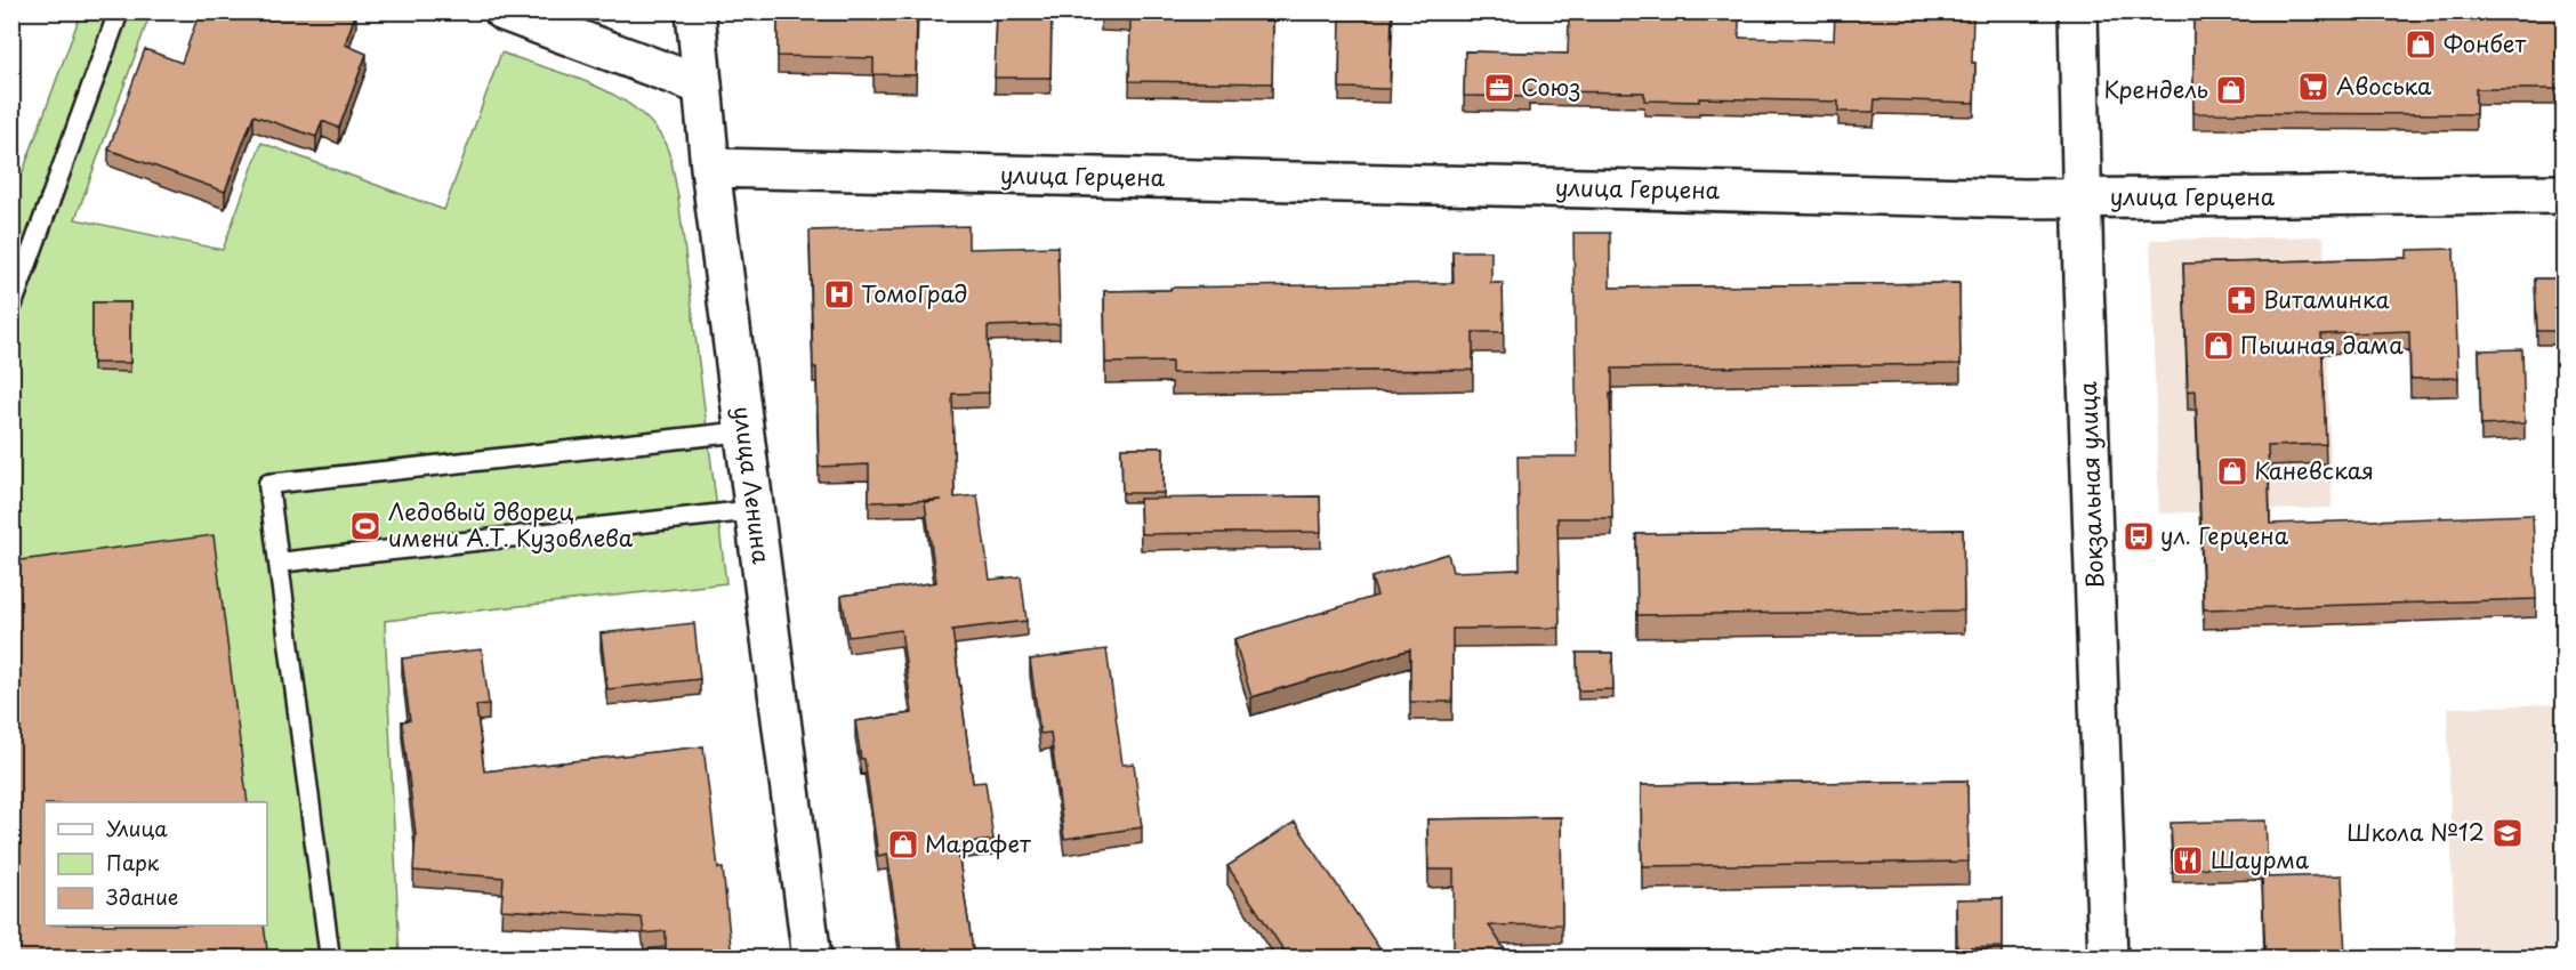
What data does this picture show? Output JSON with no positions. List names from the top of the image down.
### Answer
{
  "streets": {
    "street": ["улица Герцена", "улица Ленина", "Вокзальная улица"]
  },
  "crossings": [
    ["улица Герцена", "улица Ленина"],
    ["улица Герцена", "Вокзальная улица"]
  ],
  "places": {
    "shop": [
      "Фонбет",
      "Крендель",
      "Пышная дама",
      "Каневская",
      "Марафет"
    ],
    "supermarket": ["Авоська"],
    "office": ["Союз"],
    "hospital": ["ТомоГрад"],
    "pharmacy": ["Витаминка"],
    "sports": ["Ледовый дворец имени А.Т. Кузовлева"],
    "bus stop": ["ул. Герцена"],
    "school or university": ["Школа №12"],
    "restaurant": ["Шаурма"]
  },
  "legend": ["Улица", "Парк", "Здание"]
}
